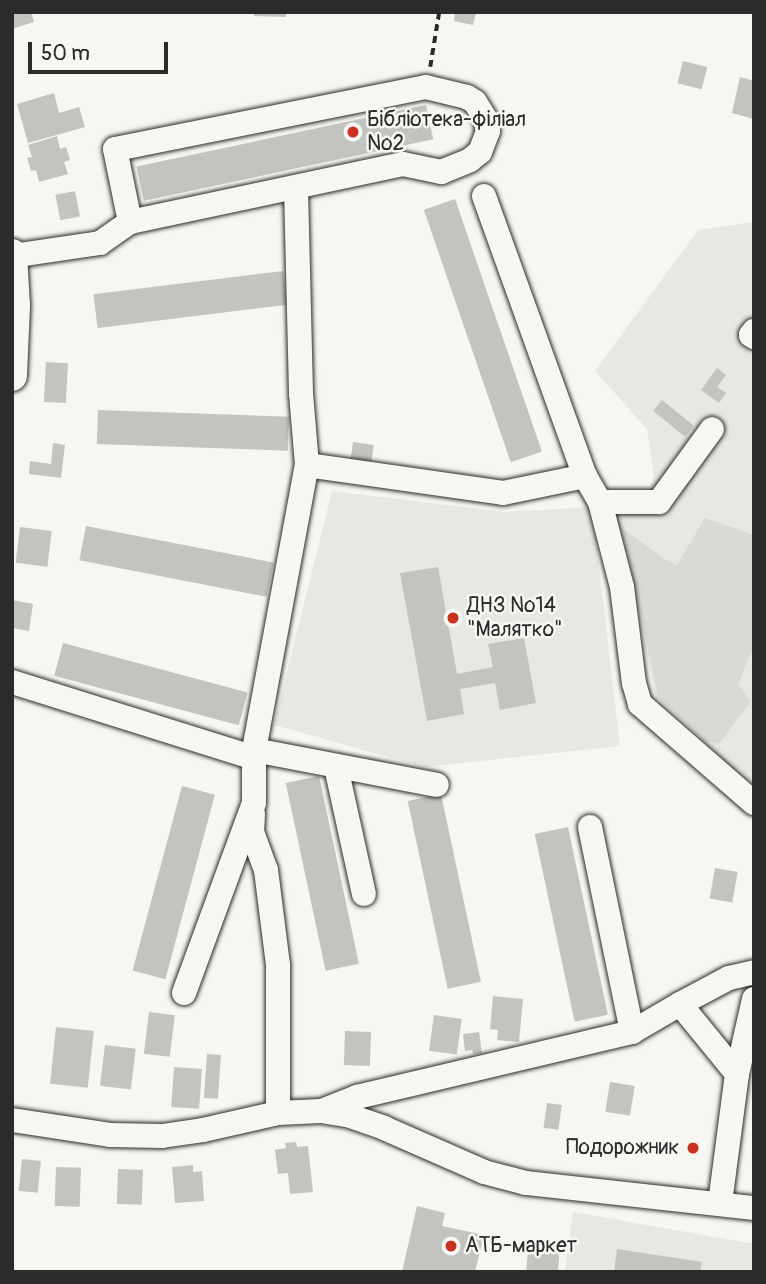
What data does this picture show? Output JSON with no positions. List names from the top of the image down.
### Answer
{
  "places": [
    "Бібліотека-філіал №2",
    "ДНЗ №14 \"Малятко\"",
    "Подорожник",
    "АТБ-маркет"
  ],
  "scale_bar": "50 m"
}
